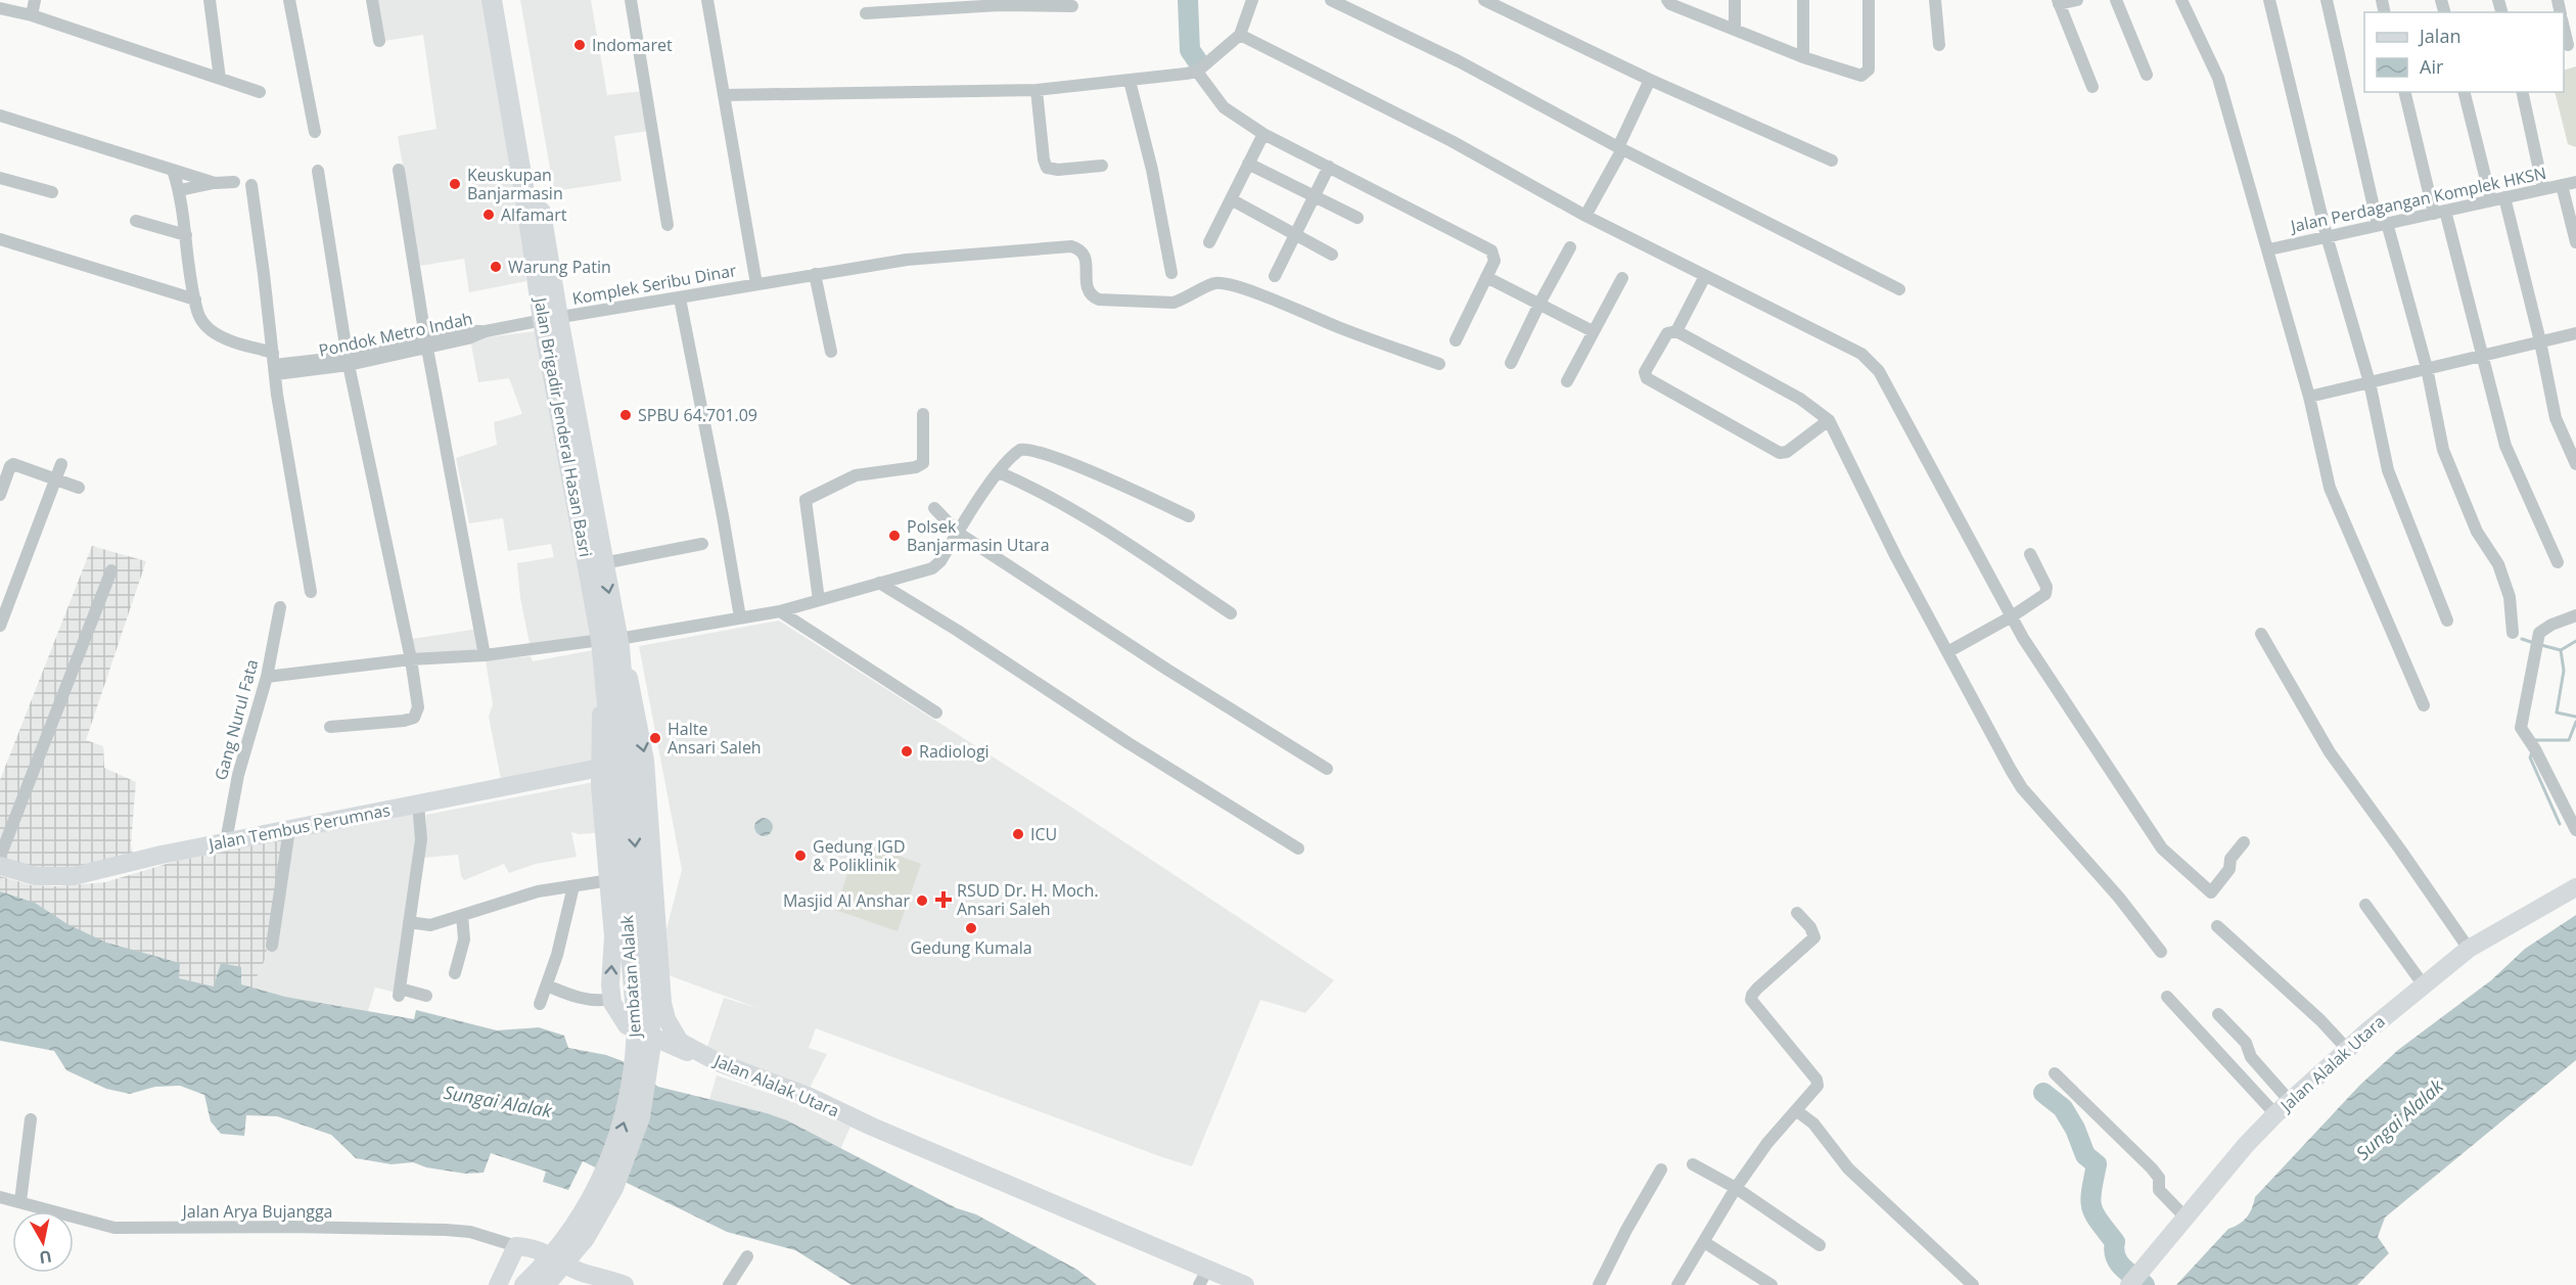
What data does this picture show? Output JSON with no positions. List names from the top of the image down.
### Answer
{
  "streets": {
    "highway": ["Jalan Brigadir Jenderal Hasan Basri", "Jembatan Alalak"],
    "main road": ["Jalan Tembus Perumnas", "Jalan Alalak Utara"],
    "street": [
      "Jalan Perdagangan Komplek HKSN",
      "Komplek Seribu Dinar",
      "Pondok Metro Indah",
      "Gang Nurul Fata",
      "Jalan Arya Bujangga"
    ]
  },
  "crossings": [
    ["Komplek Seribu Dinar", "Pondok Metro Indah"],
    ["Komplek Seribu Dinar", "Jalan Brigadir Jenderal Hasan Basri"],
    ["Pondok Metro Indah", "Jalan Brigadir Jenderal Hasan Basri"],
    ["Jalan Brigadir Jenderal Hasan Basri", "Jembatan Alalak"],
    ["Gang Nurul Fata", "Jalan Tembus Perumnas"]
  ],
  "water": ["Sungai Alalak"],
  "places": {
    "other": [
      "Indomaret",
      "Keuskupan Banjarmasin",
      "Alfamart",
      "Warung Patin",
      "SPBU 64.701.09",
      "Polsek Banjarmasin Utara",
      "Halte Ansari Saleh",
      "Radiologi",
      "ICU",
      "Gedung IGD & Poliklinik",
      "Masjid Al Anshar",
      "Gedung Kumala"
    ],
    "health": ["RSUD Dr. H. Moch. Ansari Saleh"]
  },
  "legend": ["Jalan", "Air"],
  "north": "bottom"
}
